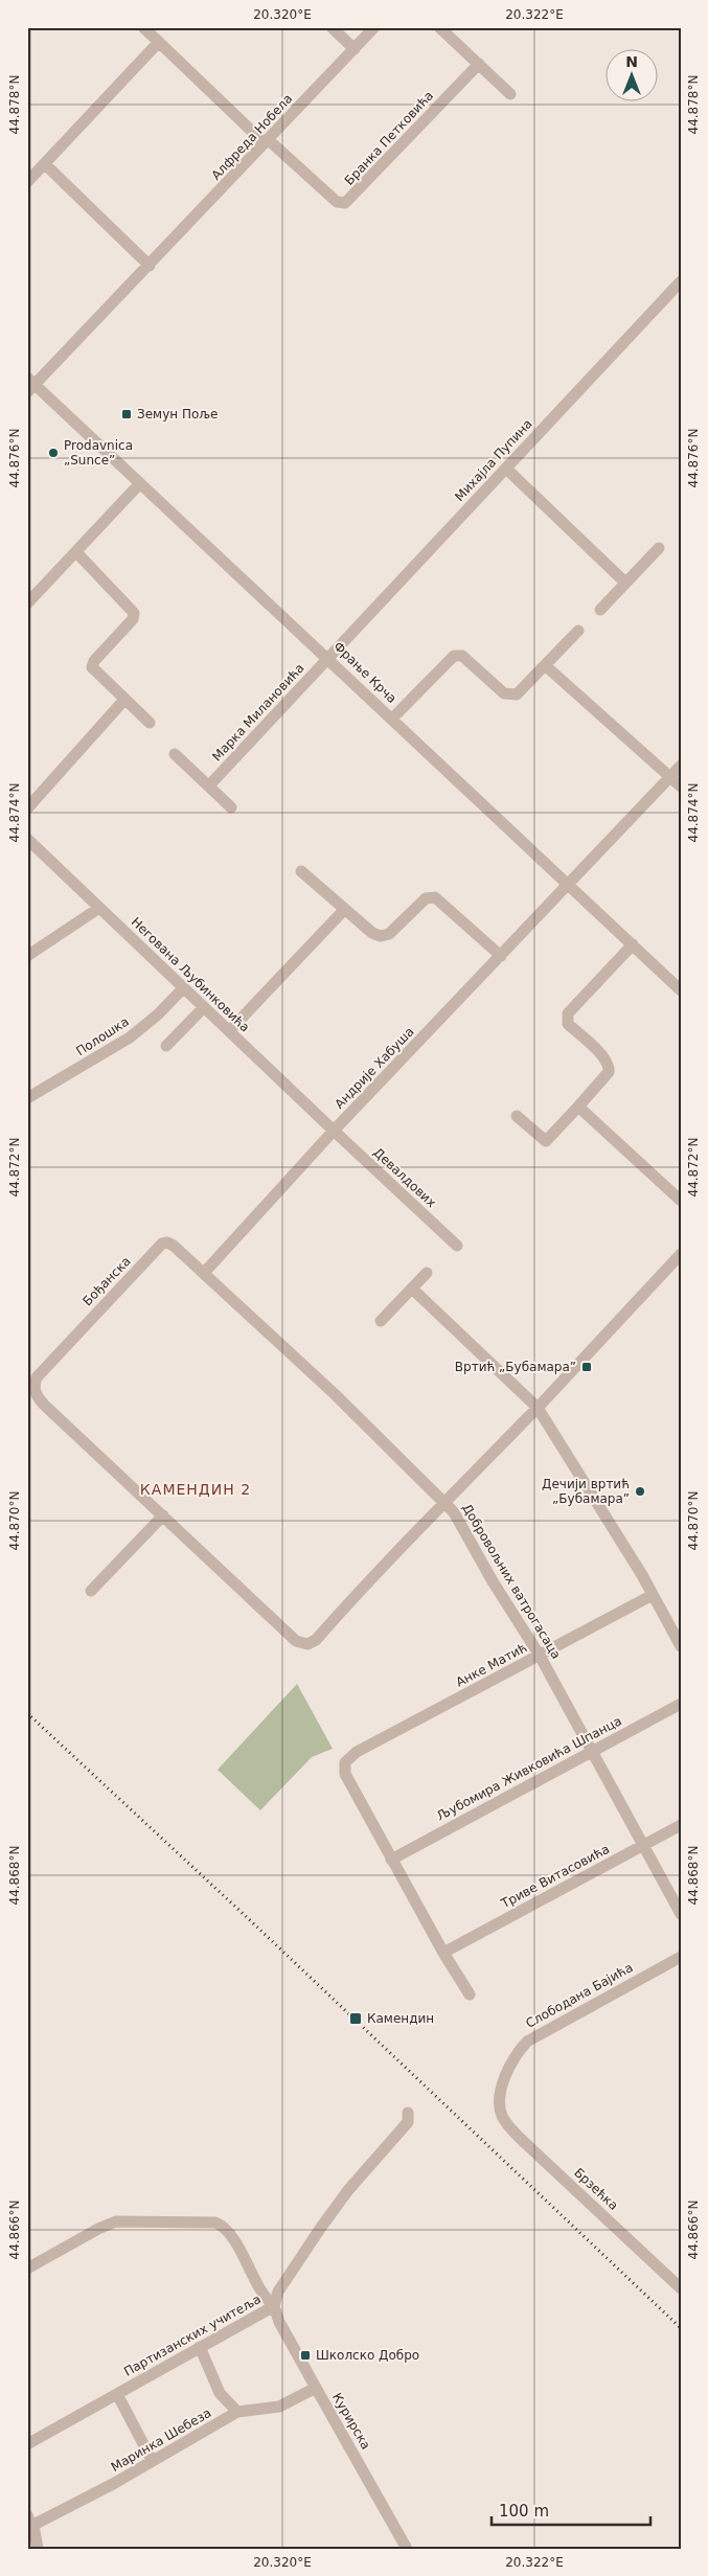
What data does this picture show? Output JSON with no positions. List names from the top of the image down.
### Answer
{
  "streets": {
    "street": [
      "Алфреда Нобела",
      "Бранка Петковића",
      "Михајла Пупина",
      "Фрање Крча",
      "Марка Милановића",
      "Негована Љубинковића",
      "Полошка",
      "Андрије Хабуша",
      "Девалдових",
      "Бођанска",
      "Добровољних ватрогасаца",
      "Анке Матић",
      "Љубомира Живковића Шпанца",
      "Триве Витасовића",
      "Слободана Бајића",
      "Брзећка",
      "Партизанских учитеља",
      "Курирска",
      "Маринка Шебеза"
    ]
  },
  "crossings": [
    ["Алфреда Нобела", "Бранка Петковића"],
    ["Алфреда Нобела", "Фрање Крча"],
    ["Михајла Пупина", "Фрање Крча"],
    ["Михајла Пупина", "Марка Милановића"],
    ["Фрање Крча", "Марка Милановића"],
    ["Фрање Крча", "Андрије Хабуша"],
    ["Негована Љубинковића", "Полошка"],
    ["Негована Љубинковића", "Андрије Хабуша"],
    ["Негована Љубинковића", "Девалдових"],
    ["Андрије Хабуша", "Девалдових"],
    ["Андрије Хабуша", "Бођанска"],
    ["Андрије Хабуша", "Добровољних ватрогасаца"],
    ["Бођанска", "Добровољних ватрогасаца"],
    ["Добровољних ватрогасаца", "Анке Матић"],
    ["Добровољних ватрогасаца", "Љубомира Живковића Шпанца"],
    ["Добровољних ватрогасаца", "Триве Витасовића"],
    ["Анке Матић", "Љубомира Живковића Шпанца"],
    ["Слободана Бајића", "Брзећка"],
    ["Партизанских учитеља", "Курирска"],
    ["Курирска", "Маринка Шебеза"]
  ],
  "districts": ["КАМЕНДИН 2"],
  "places": {
    "transit": [
      "Земун Поље",
      "Вртић „Бубамара”",
      "Камендин",
      "Школско Добро"
    ],
    "other": ["Prodavnica „Sunce”", "Дечији вртић „Бубамара”"]
  },
  "scale_bar": "100 m",
  "north": "top",
  "coordinates": [
    "20.320°E",
    "20.322°E",
    "44.878°N",
    "44.876°N",
    "44.874°N",
    "44.872°N",
    "44.870°N",
    "44.868°N",
    "44.866°N"
  ]
}
